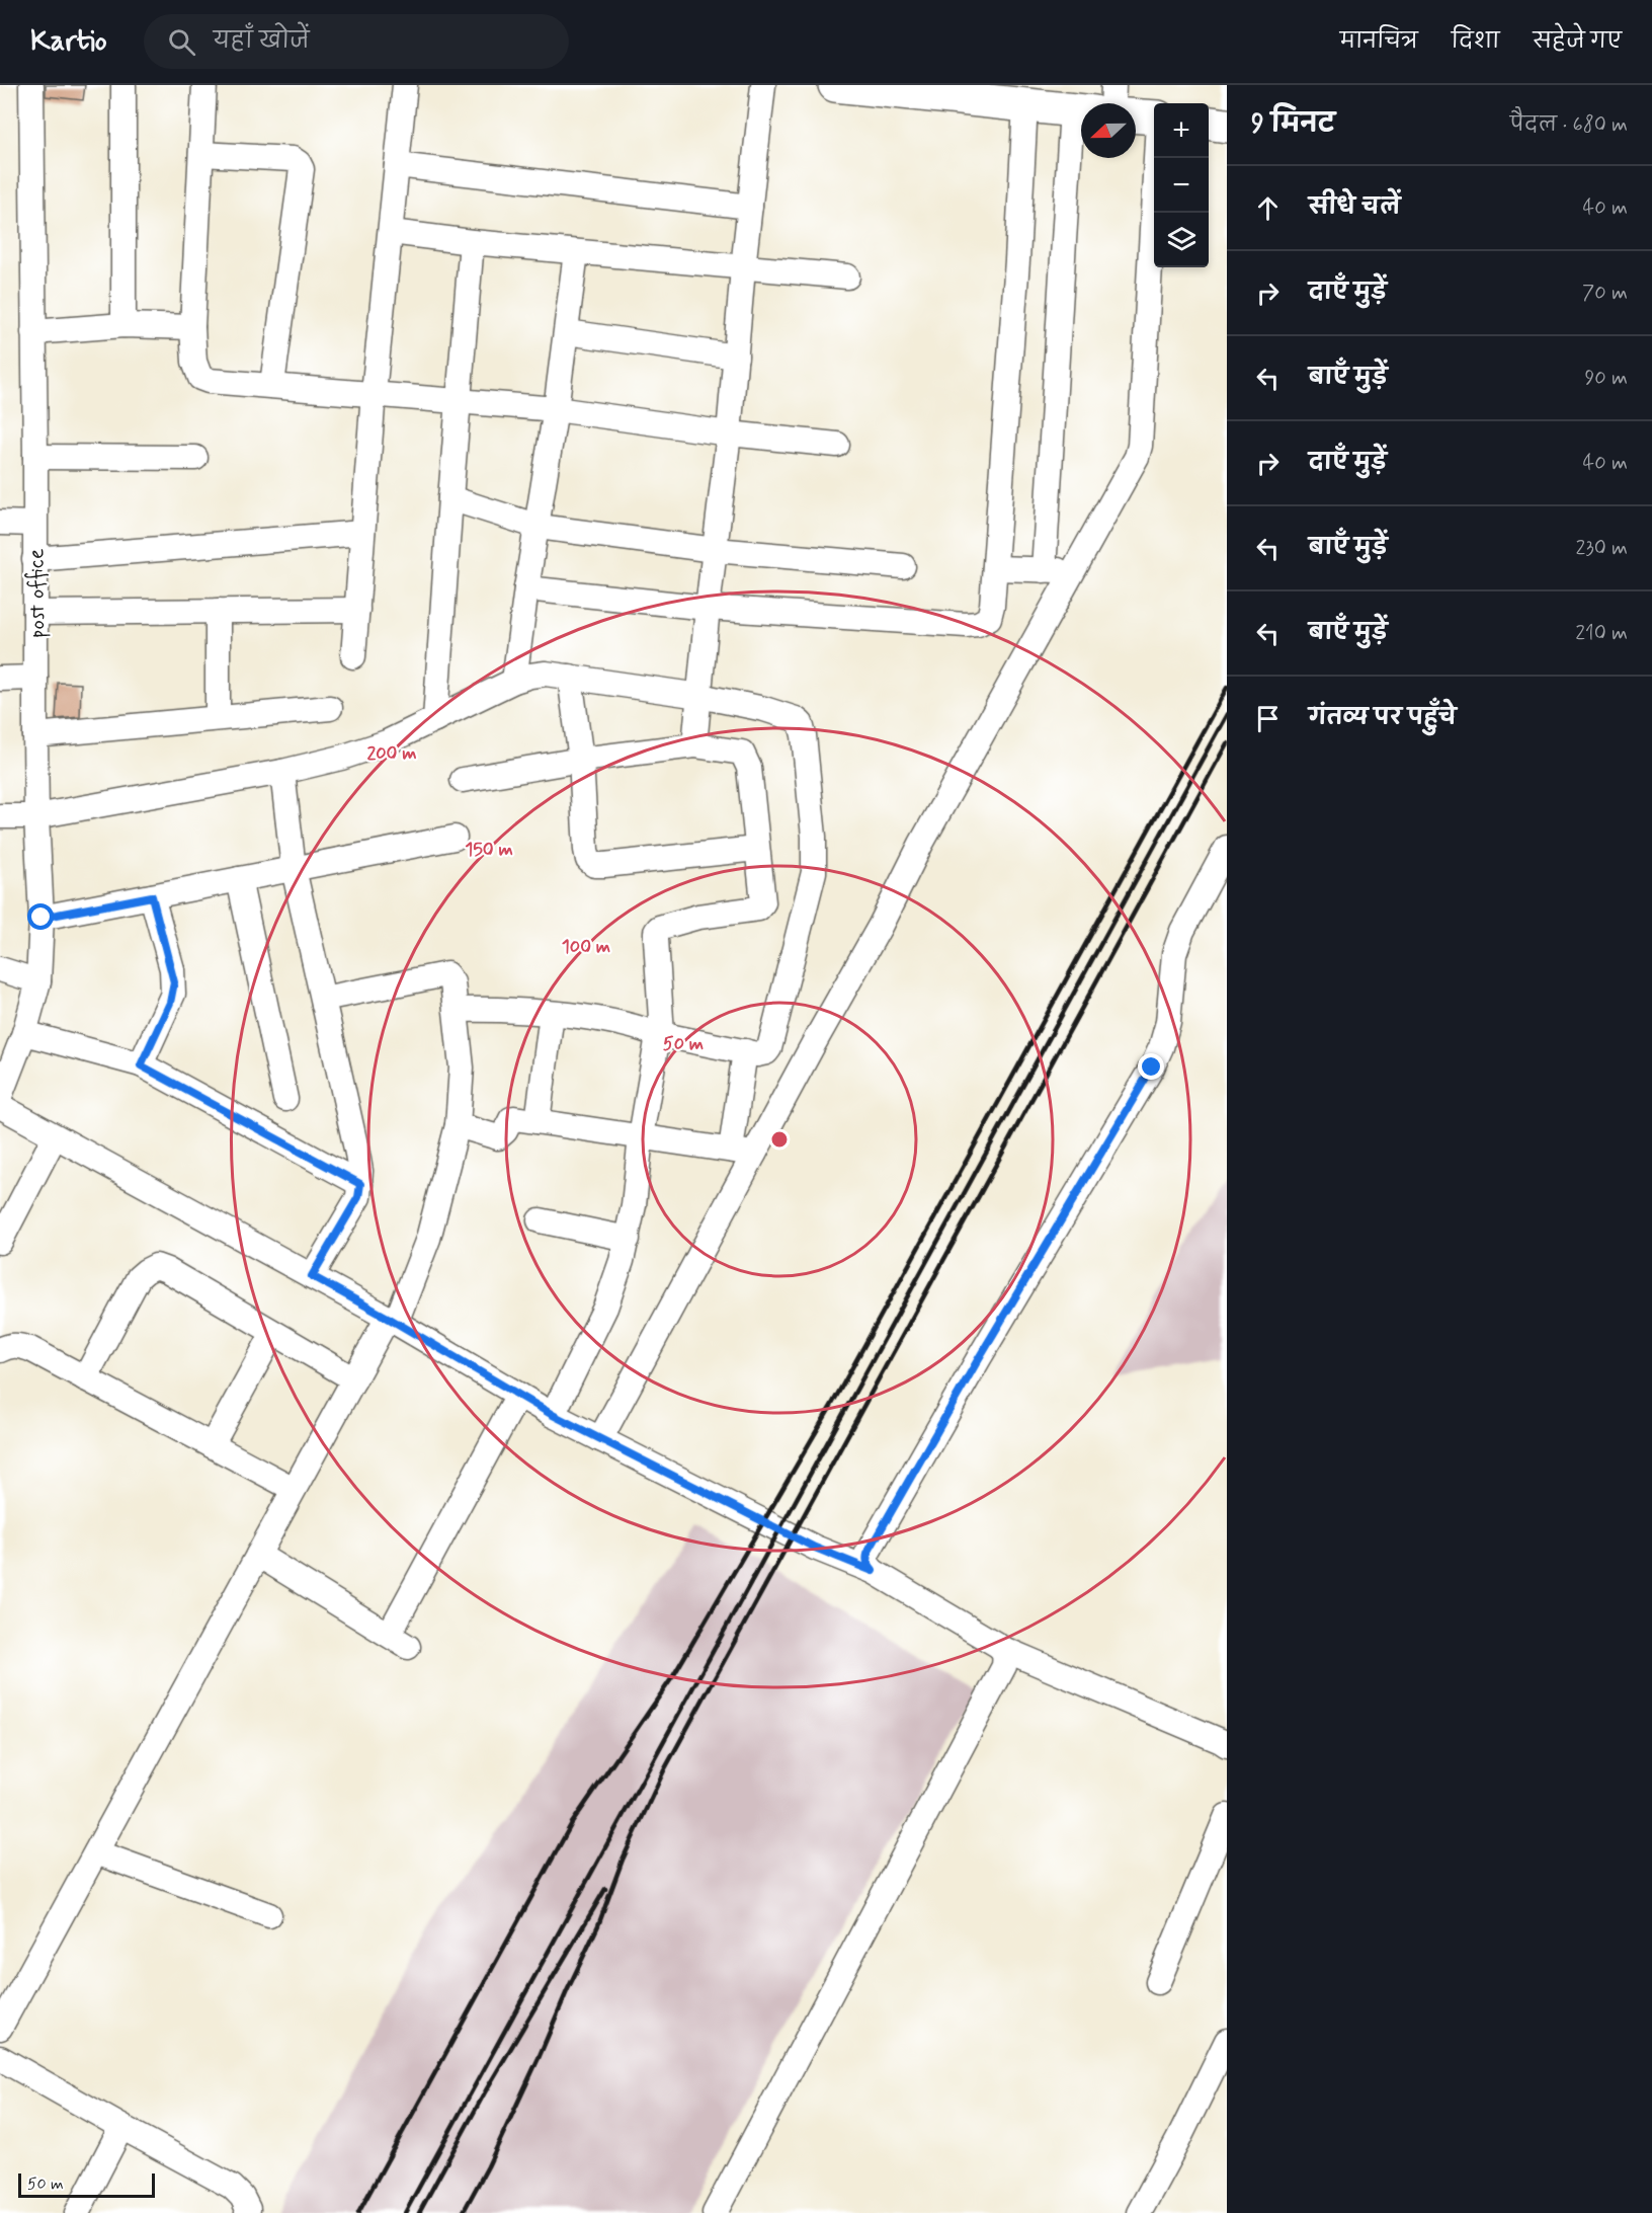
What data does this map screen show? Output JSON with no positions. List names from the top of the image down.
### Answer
{
  "streets": {
    "street": ["post office"]
  },
  "scale_bar": "50 m",
  "north": "left",
  "page": {
    "header": "Kartio",
    "search": "यहाँ खोजें",
    "nav": ["मानचित्र", "दिशा", "सहेजे गए"],
    "heading": ["9 मिनट", "पैदल · 680 m"],
    "map_buttons": ["+", "−"],
    "list": [
      ["सीधे चलें", "40 m"],
      ["दाएँ मुड़ें", "70 m"],
      ["बाएँ मुड़ें", "90 m"],
      ["दाएँ मुड़ें", "40 m"],
      ["बाएँ मुड़ें", "230 m"],
      ["बाएँ मुड़ें", "210 m"],
      "गंतव्य पर पहुँचे"
    ],
    "scale": "50 m"
  },
  "rings": [
    "200 m",
    "150 m",
    "100 m",
    "50 m"
  ]
}
